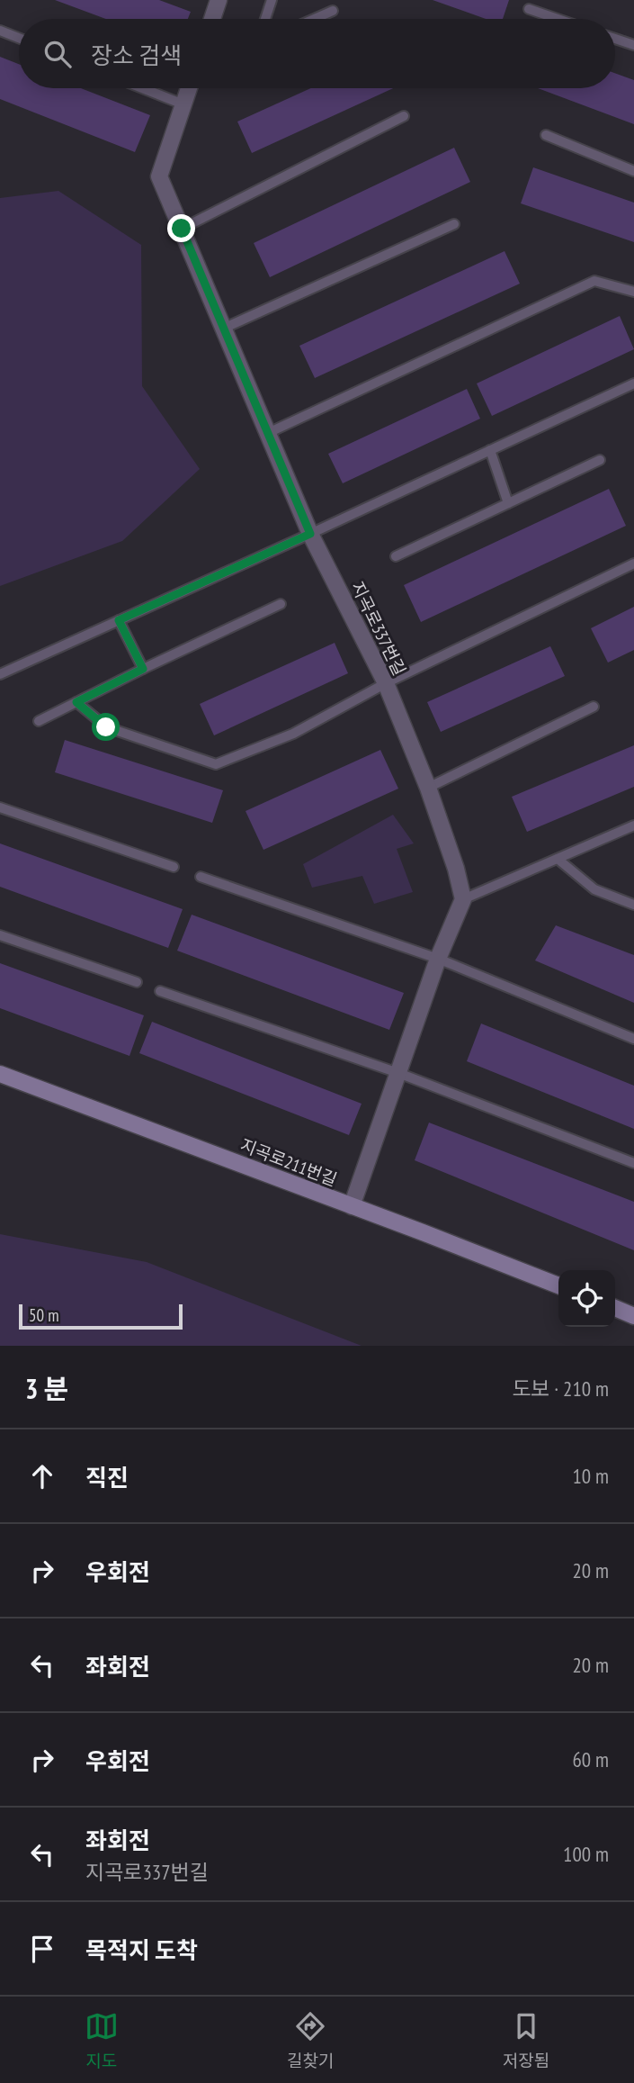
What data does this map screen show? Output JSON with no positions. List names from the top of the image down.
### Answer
{
  "streets": {
    "main road": ["지곡로211번길"],
    "street": ["지곡로337번길"]
  },
  "scale_bar": "50 m",
  "page": {
    "search": "장소 검색",
    "scale": "50 m",
    "heading": ["3 분", "도보 · 210 m"],
    "list": [
      ["직진", "10 m"],
      ["우회전", "20 m"],
      ["좌회전", "20 m"],
      ["우회전", "60 m"],
      ["좌회전", "지곡로337번길", "100 m"],
      "목적지 도착"
    ],
    "nav": ["지도", "길찾기", "저장됨"]
  }
}
